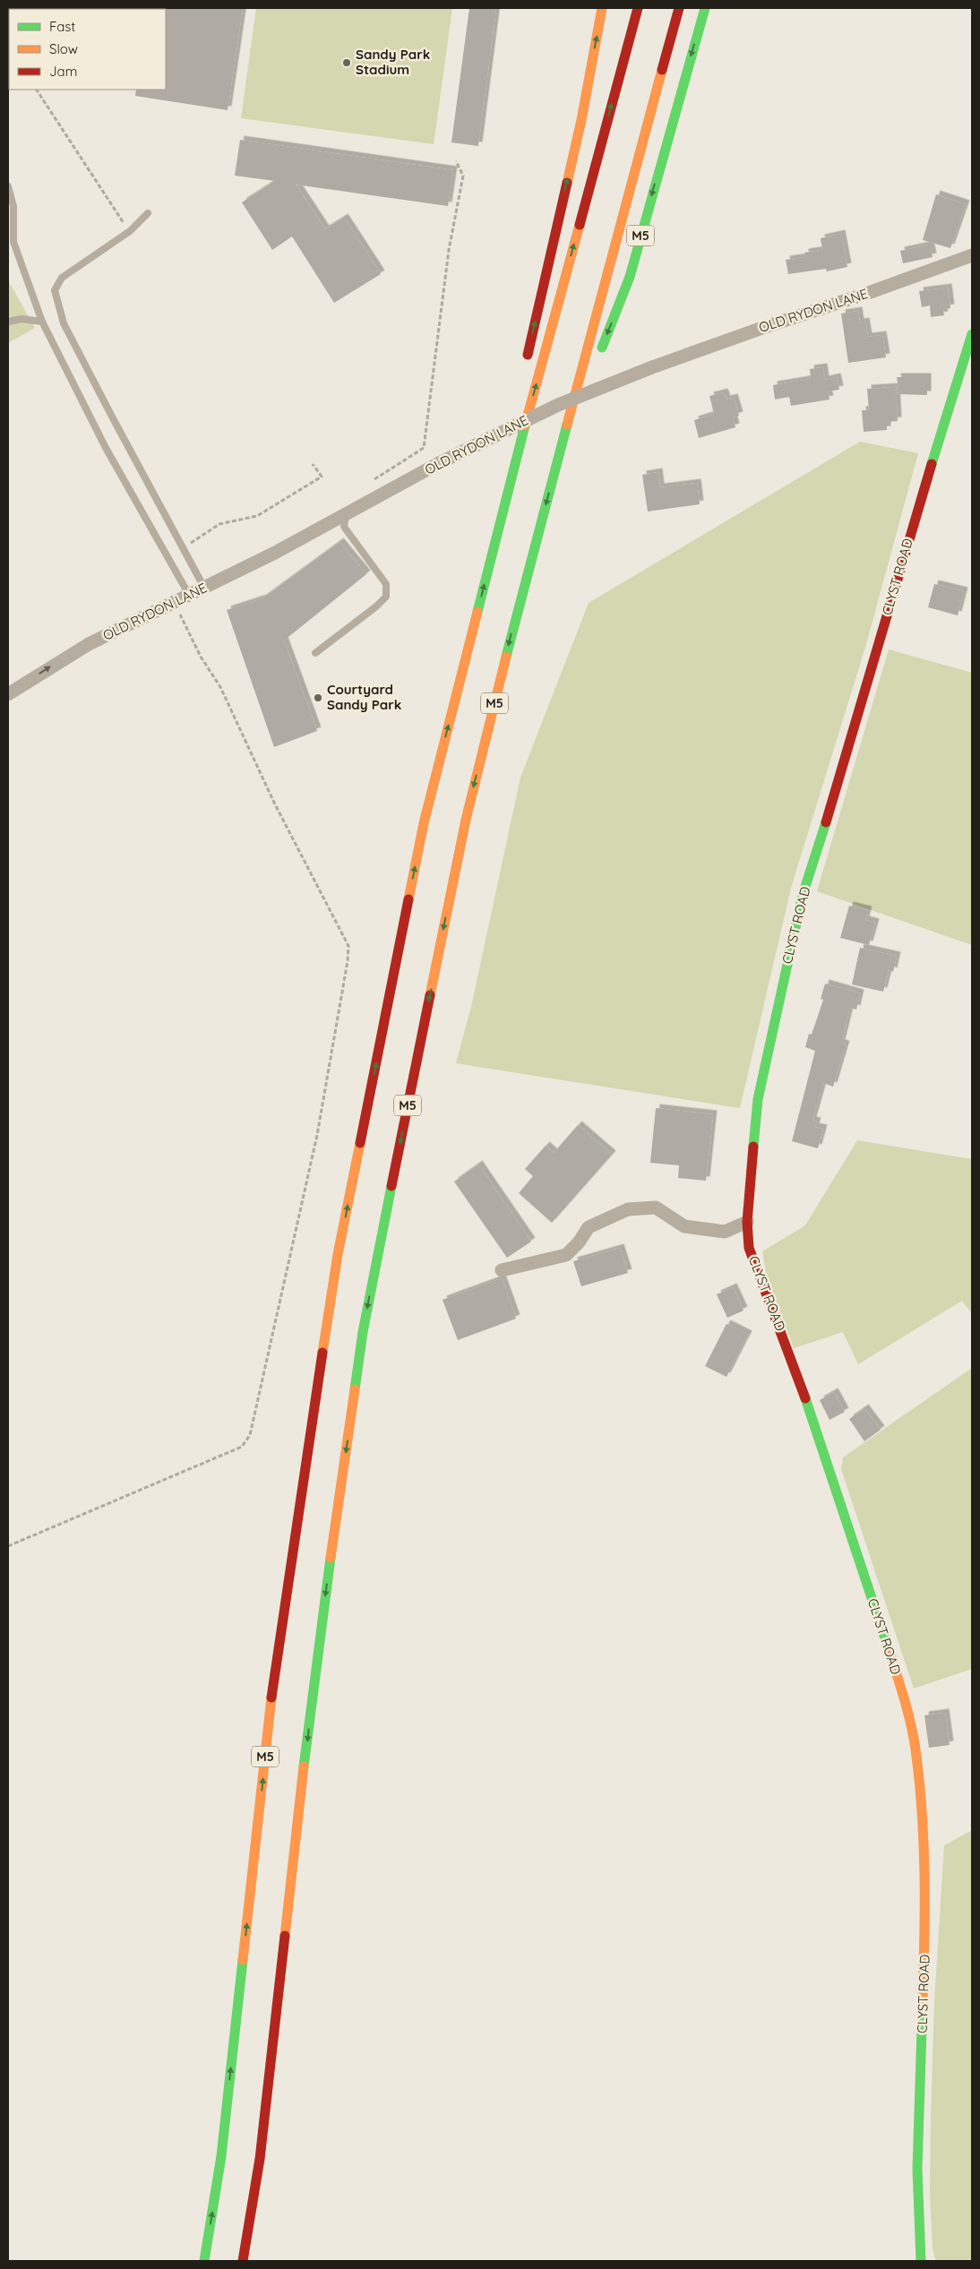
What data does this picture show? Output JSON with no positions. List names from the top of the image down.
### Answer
{
  "streets": {
    "main road": ["M5", "CLYST ROAD"],
    "street": ["OLD RYDON LANE"]
  },
  "places": ["Sandy Park Stadium", "Courtyard Sandy Park"],
  "legend": ["Fast", "Slow", "Jam"]
}
